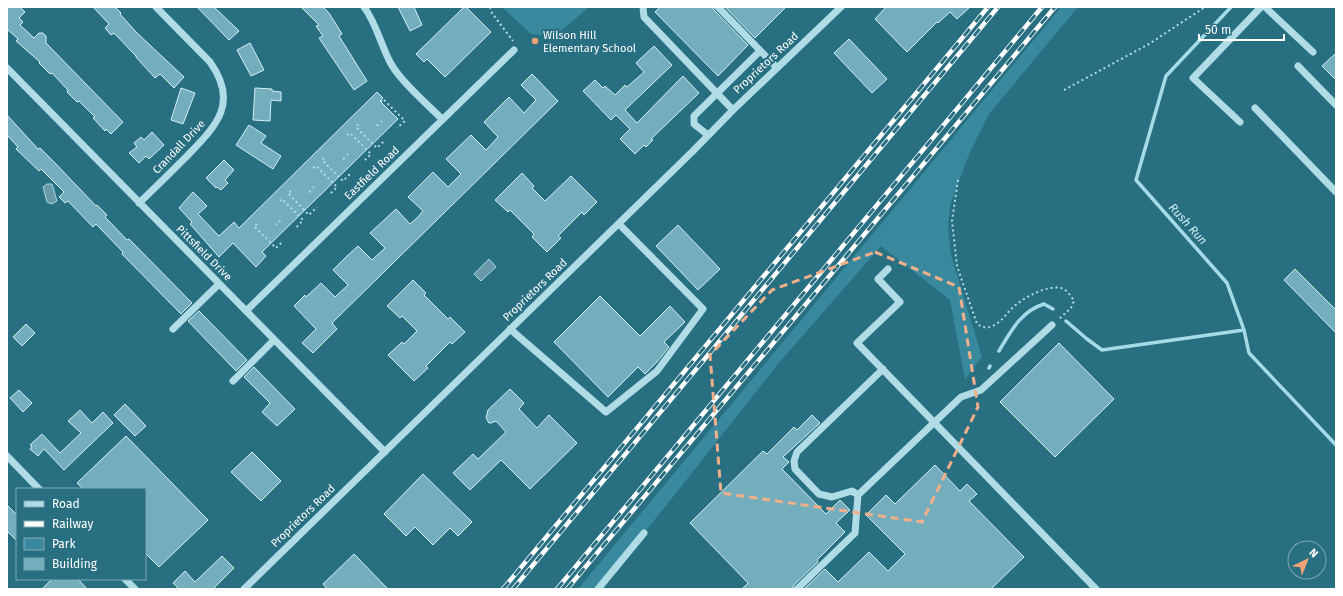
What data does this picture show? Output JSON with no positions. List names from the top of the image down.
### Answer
{
  "streets": {
    "street": [
      "Proprietors Road",
      "Crandall Drive",
      "Eastfield Road",
      "Pittsfield Drive"
    ]
  },
  "crossings": [
    ["Proprietors Road", "Pittsfield Drive"],
    ["Crandall Drive", "Pittsfield Drive"],
    ["Eastfield Road", "Pittsfield Drive"]
  ],
  "water": ["Rush Run"],
  "places": ["Wilson Hill Elementary School"],
  "legend": [
    "Road",
    "Railway",
    "Park",
    "Building"
  ],
  "scale_bar": "50 m",
  "north": "top right"
}
